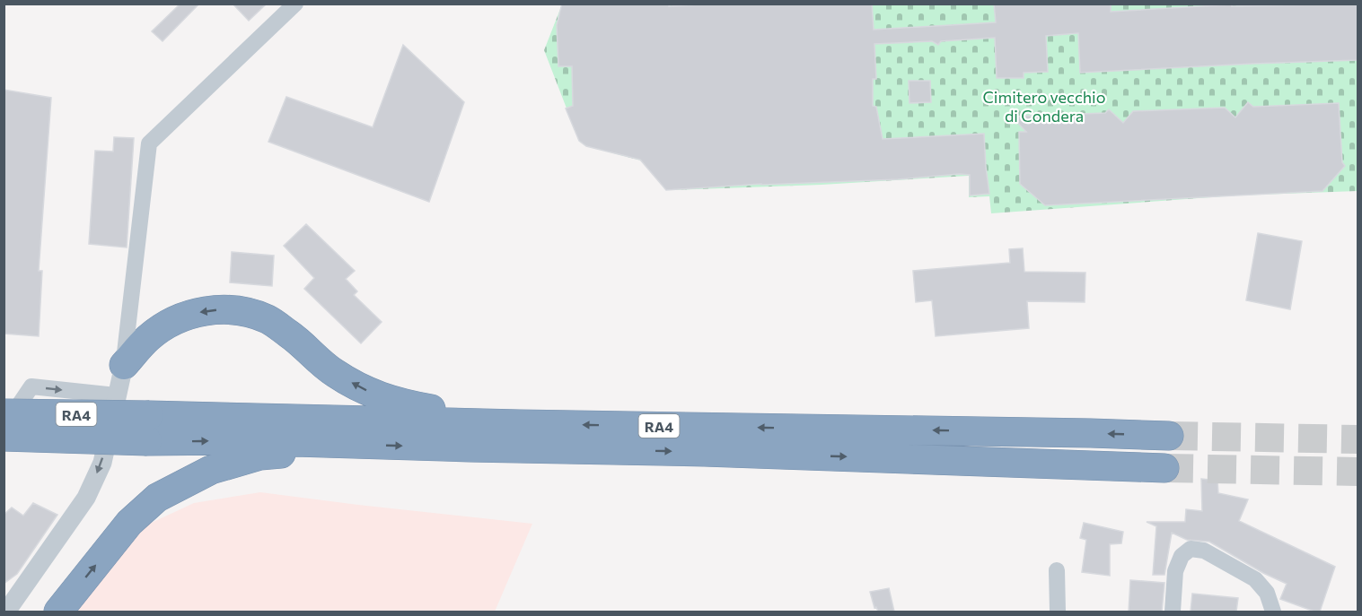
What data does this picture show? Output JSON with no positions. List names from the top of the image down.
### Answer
{
  "streets": {
    "highway": ["RA4"]
  },
  "parks": ["Cimitero vecchio di Condera"]
}
